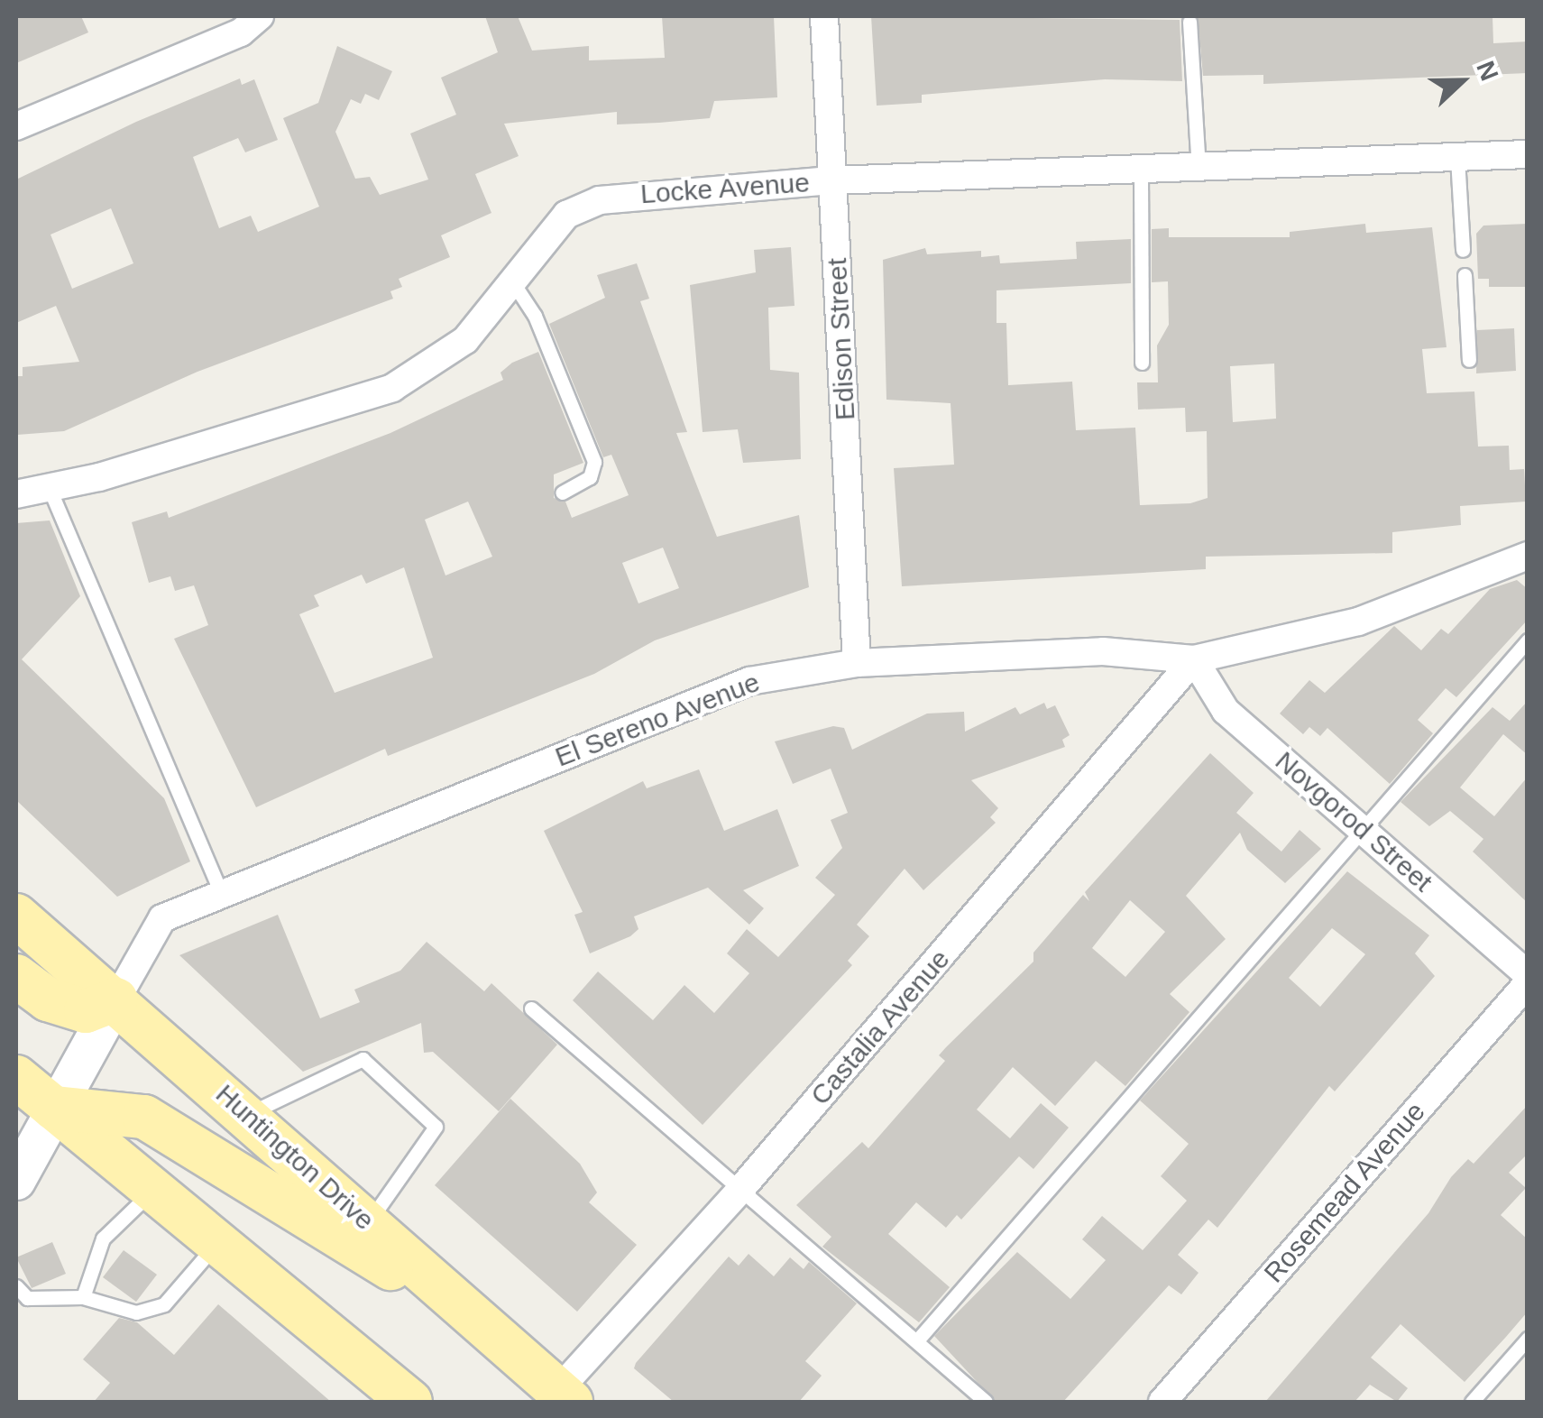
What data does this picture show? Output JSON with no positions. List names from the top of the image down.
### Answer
{
  "streets": {
    "main road": ["Huntington Drive"],
    "street": [
      "Locke Avenue",
      "Edison Street",
      "El Sereno Avenue",
      "Novgorod Street",
      "Castalia Avenue",
      "Rosemead Avenue"
    ]
  },
  "crossings": [
    ["Locke Avenue", "Edison Street"],
    ["Edison Street", "El Sereno Avenue"],
    ["El Sereno Avenue", "Novgorod Street"],
    ["El Sereno Avenue", "Castalia Avenue"],
    ["El Sereno Avenue", "Huntington Drive"],
    ["Novgorod Street", "Castalia Avenue"],
    ["Castalia Avenue", "Huntington Drive"]
  ],
  "north": "right"
}
